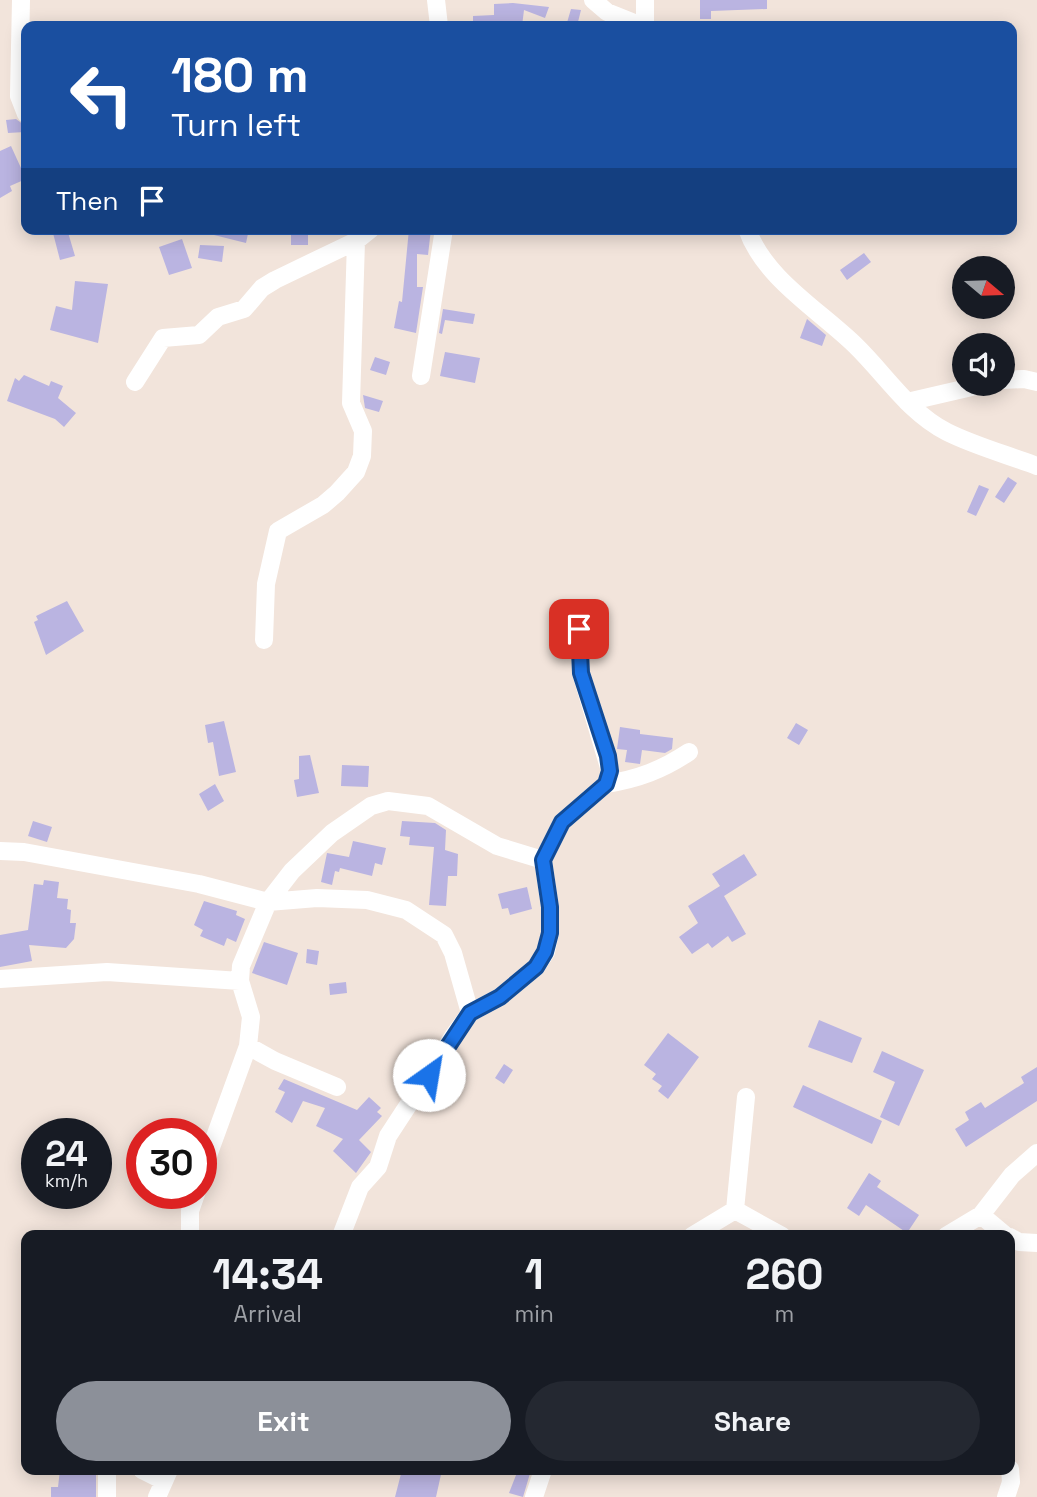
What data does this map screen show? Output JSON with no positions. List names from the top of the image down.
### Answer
{
  "north": "right",
  "page": {
    "turn": ["180 m", "Turn left"],
    "then": "Then",
    "speed": "24 km/h",
    "limit": "30",
    "eta": [
      "14:34",
      "Arrival",
      "1",
      "min",
      "260",
      "m"
    ],
    "buttons": ["Exit", "Share"]
  }
}
